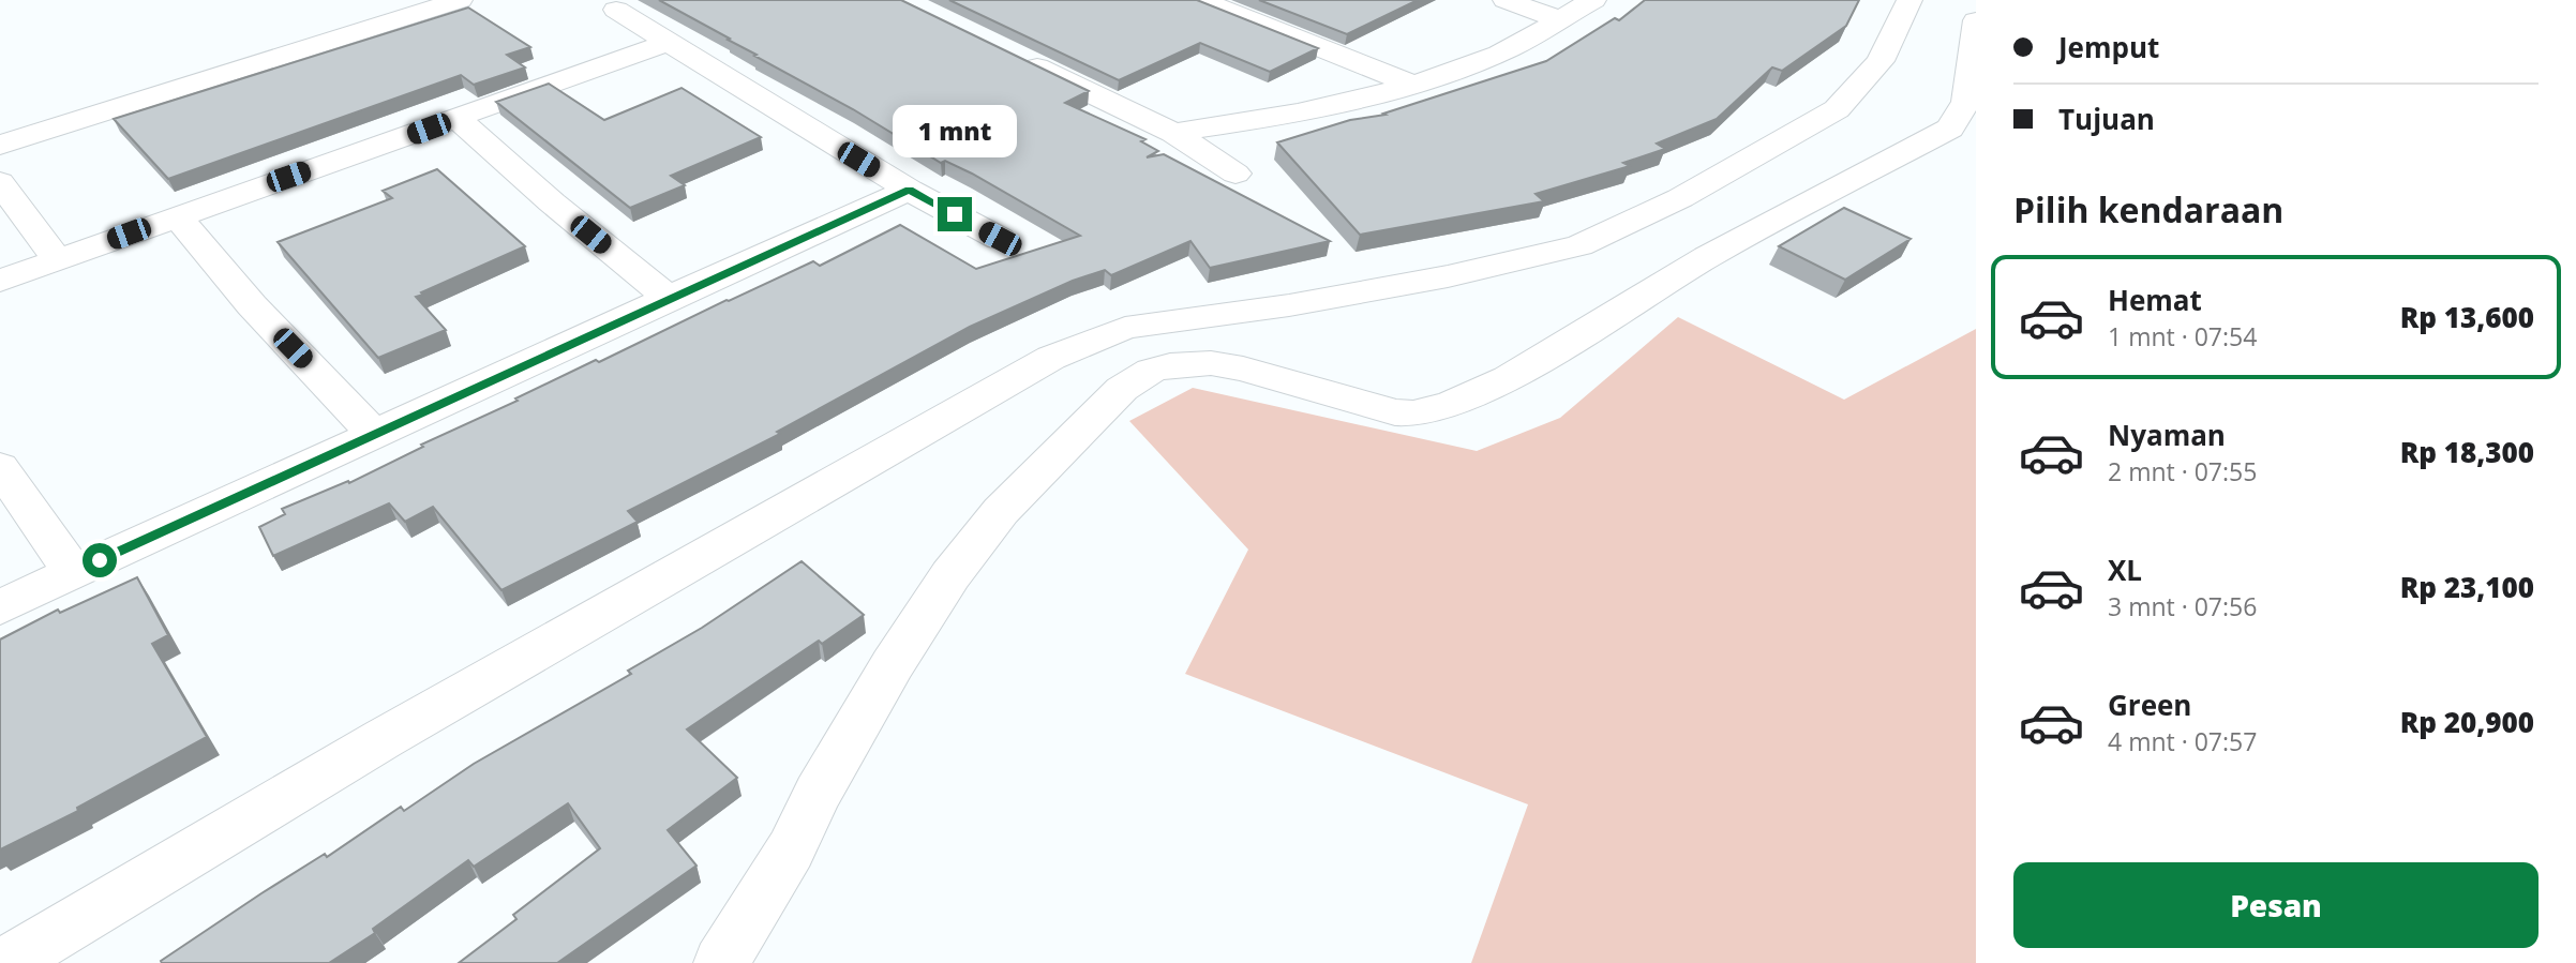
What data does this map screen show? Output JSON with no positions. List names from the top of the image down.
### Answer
{
  "page": {
    "banner": ["Jemput", "Tujuan"],
    "bubble": "1 mnt",
    "heading": "Pilih kendaraan",
    "list": [
      {
        "name": "Hemat",
        "note": "1 mnt · 07:54",
        "value": "Rp 13,600"
      },
      {
        "name": "Nyaman",
        "note": "2 mnt · 07:55",
        "value": "Rp 18,300"
      },
      {
        "name": "XL",
        "note": "3 mnt · 07:56",
        "value": "Rp 23,100"
      },
      {
        "name": "Green",
        "note": "4 mnt · 07:57",
        "value": "Rp 20,900"
      }
    ],
    "buttons": "Pesan"
  }
}
